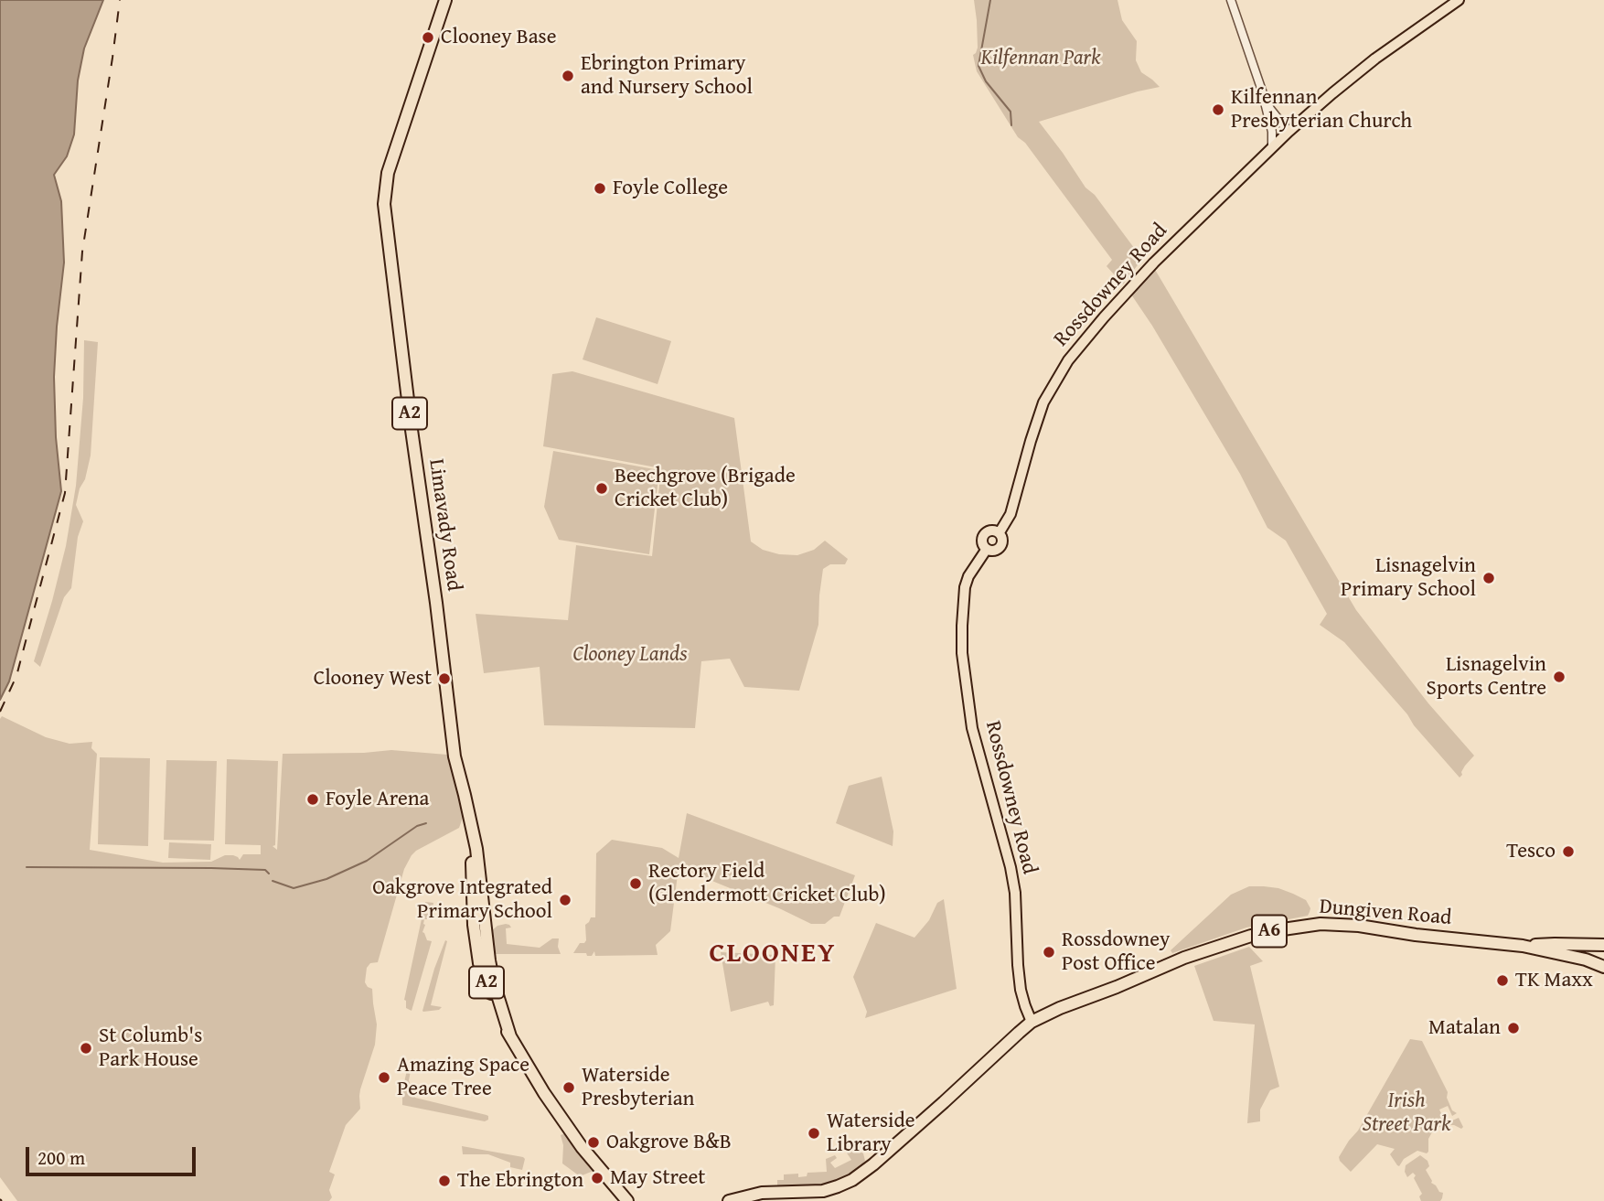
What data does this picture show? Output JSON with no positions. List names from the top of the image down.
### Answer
{
  "streets": {
    "highway": [
      "A2",
      "Limavady Road",
      "Dungiven Road",
      "A6"
    ],
    "main road": ["Rossdowney Road"]
  },
  "crossings": [
    ["Rossdowney Road", "Dungiven Road"]
  ],
  "districts": ["CLOONEY"],
  "parks": ["Kilfennan Park", "Clooney Lands", "Irish Street Park"],
  "places": [
    "Clooney Base",
    "Ebrington Primary and Nursery School",
    "Kilfennan Presbyterian Church",
    "Foyle College",
    "Beechgrove (Brigade Cricket Club)",
    "Lisnagelvin Primary School",
    "Lisnagelvin Sports Centre",
    "Clooney West",
    "Foyle Arena",
    "Tesco",
    "Rectory Field (Glendermott Cricket Club)",
    "Oakgrove Integrated Primary School",
    "Rossdowney Post Office",
    "TK Maxx",
    "Matalan",
    "St Columb's Park House",
    "Amazing Space Peace Tree",
    "Waterside Presbyterian",
    "Waterside Library",
    "Oakgrove B&B",
    "May Street",
    "The Ebrington"
  ],
  "scale_bar": "200 m"
}
